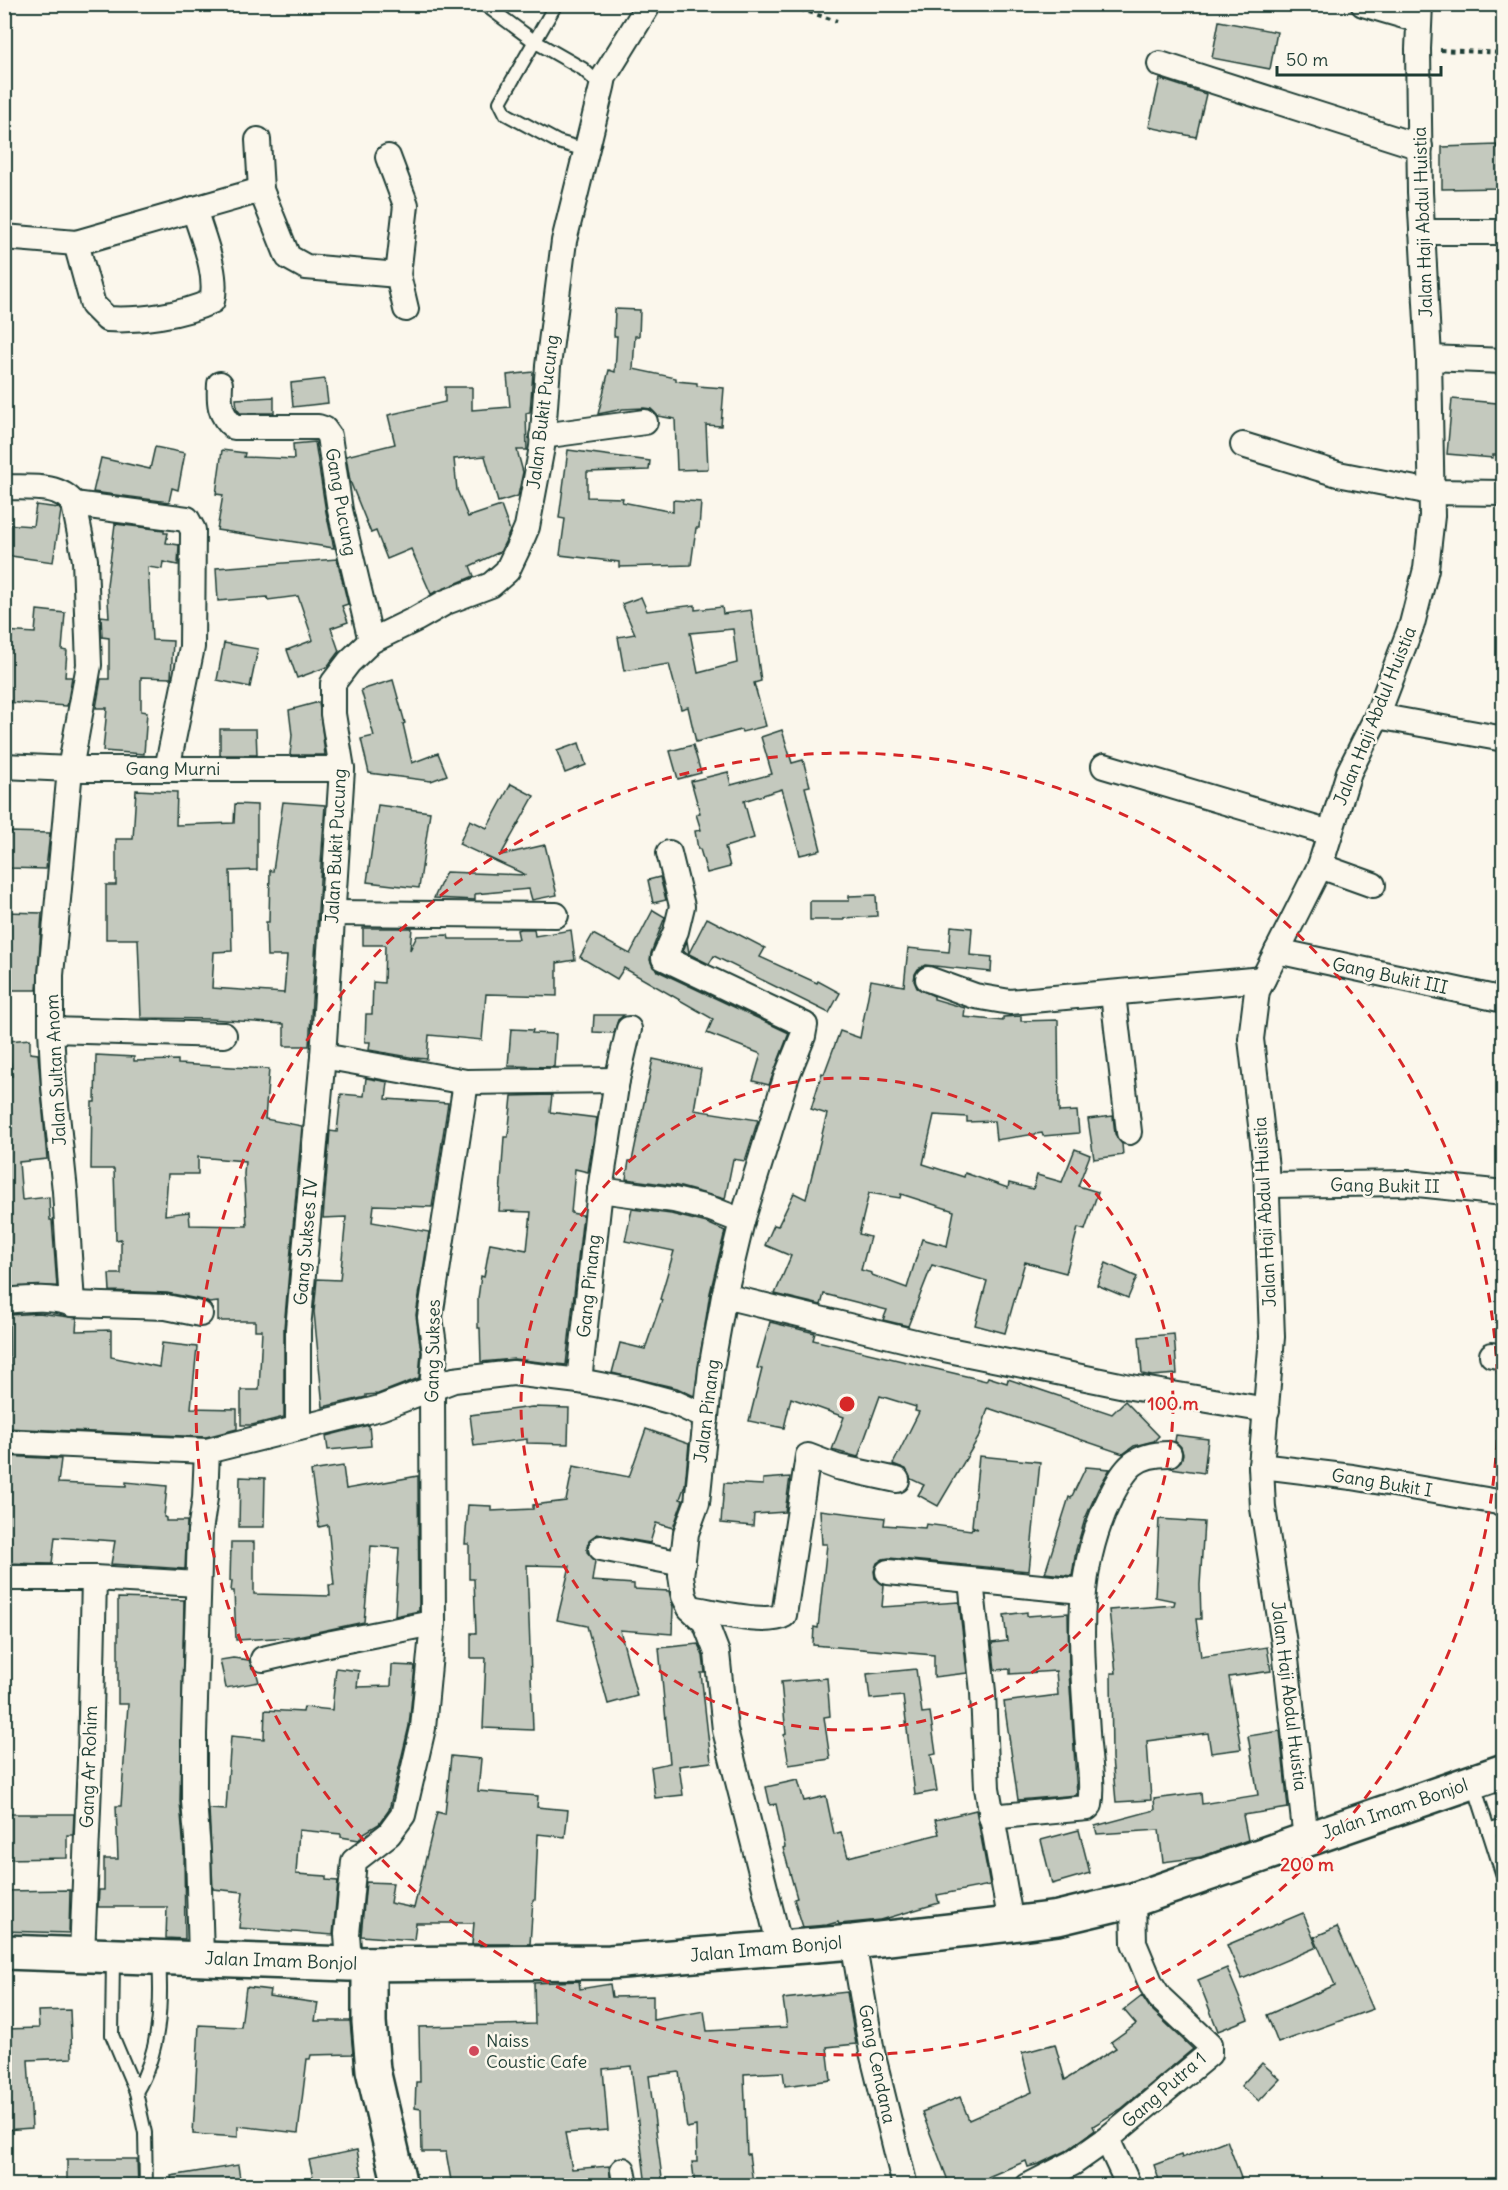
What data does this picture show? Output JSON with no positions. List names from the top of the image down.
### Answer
{
  "streets": {
    "main road": ["Jalan Imam Bonjol"],
    "street": [
      "Jalan Haji Abdul Huistia",
      "Jalan Bukit Pucung",
      "Gang Pucung",
      "Gang Murni",
      "Gang Bukit III",
      "Jalan Sultan Anom",
      "Gang Bukit II",
      "Gang Sukses IV",
      "Gang Pinang",
      "Gang Sukses",
      "Jalan Pinang",
      "Gang Bukit I",
      "Gang Ar Rohim",
      "Gang Cendana",
      "Gang Putra 1"
    ]
  },
  "crossings": [
    ["Jalan Haji Abdul Huistia", "Gang Bukit III"],
    ["Jalan Haji Abdul Huistia", "Gang Bukit II"],
    ["Jalan Haji Abdul Huistia", "Gang Bukit I"],
    ["Jalan Haji Abdul Huistia", "Jalan Imam Bonjol"],
    ["Jalan Bukit Pucung", "Gang Pucung"],
    ["Jalan Bukit Pucung", "Gang Murni"],
    ["Jalan Bukit Pucung", "Gang Sukses IV"],
    ["Gang Murni", "Jalan Sultan Anom"],
    ["Gang Sukses", "Jalan Imam Bonjol"],
    ["Jalan Pinang", "Jalan Imam Bonjol"],
    ["Gang Ar Rohim", "Jalan Imam Bonjol"],
    ["Jalan Imam Bonjol", "Gang Cendana"],
    ["Jalan Imam Bonjol", "Gang Putra 1"]
  ],
  "places": ["Naiss Coustic Cafe"],
  "scale_bar": "50 m",
  "rings": ["100 m", "200 m"]
}
